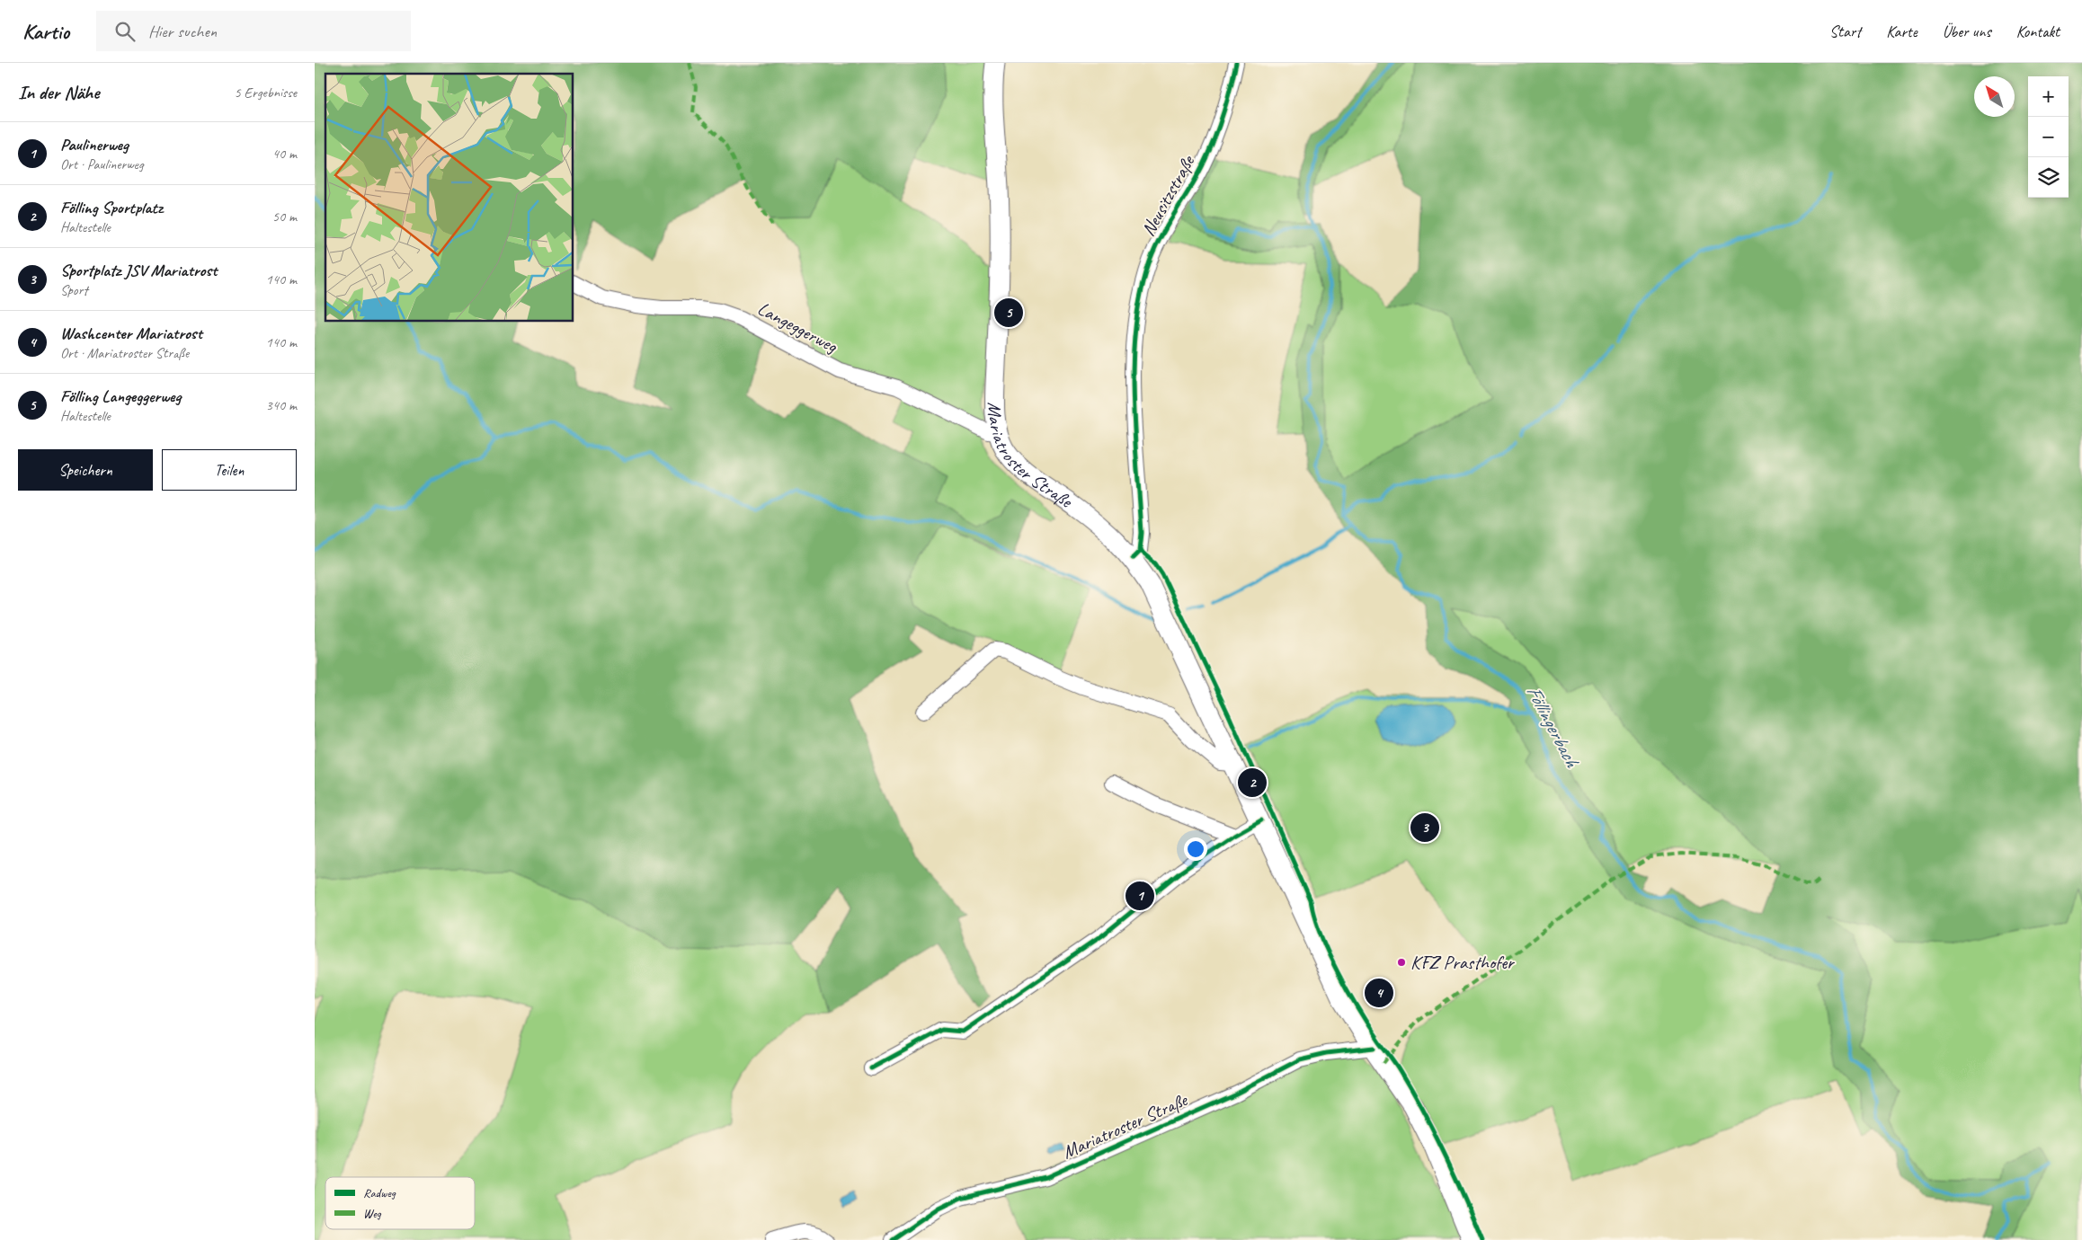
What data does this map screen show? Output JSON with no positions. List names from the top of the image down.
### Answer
{
  "streets": {
    "main road": ["Mariatroster Straße"],
    "street": ["Neusitzstraße", "Langeggerweg"]
  },
  "crossings": [
    ["Neusitzstraße", "Mariatroster Straße"],
    ["Langeggerweg", "Mariatroster Straße"]
  ],
  "water": ["Föllingerbach"],
  "places": ["KFZ Prasthofer"],
  "legend": ["Radweg", "Weg"],
  "north": "top left",
  "page": {
    "header": "Kartio",
    "search": "Hier suchen",
    "nav": [
      "Start",
      "Karte",
      "Über uns",
      "Kontakt"
    ],
    "heading": ["In der Nähe", "5 Ergebnisse"],
    "map_buttons": ["+", "−"],
    "list": [
      {
        "mark": "1",
        "name": "Paulinerweg",
        "note": "Ort · Paulinerweg",
        "value": "40 m"
      },
      {
        "mark": "2",
        "name": "Fölling Sportplatz",
        "note": "Haltestelle",
        "value": "50 m"
      },
      {
        "mark": "3",
        "name": "Sportplatz JSV Mariatrost",
        "note": "Sport",
        "value": "140 m"
      },
      {
        "mark": "4",
        "name": "Washcenter Mariatrost",
        "note": "Ort · Mariatroster Straße",
        "value": "140 m"
      },
      {
        "mark": "5",
        "name": "Fölling Langeggerweg",
        "note": "Haltestelle",
        "value": "340 m"
      }
    ],
    "pins": [
      "5",
      "2",
      "3",
      "1",
      "4"
    ],
    "buttons": ["Speichern", "Teilen"]
  }
}
